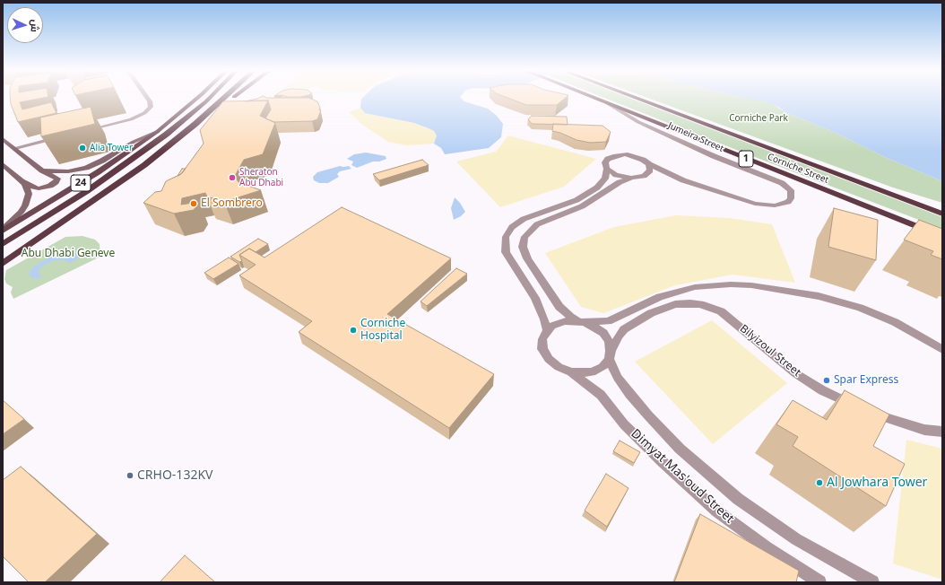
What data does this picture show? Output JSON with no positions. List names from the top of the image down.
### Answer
{
  "streets": {
    "highway": ["1", "Corniche Street", "24"],
    "street": ["Jumeira Street", "Bilyizoul Street", "Dimyat Mas'oud Street"]
  },
  "crossings": [
    ["Jumeira Street", "Corniche Street"],
    ["Bilyizoul Street", "Dimyat Mas'oud Street"]
  ],
  "parks": ["Corniche Park", "Abu Dhabi Geneve"],
  "places": [
    "Alia Tower",
    "Sheraton Abu Dhabi",
    "El Sombrero",
    "Corniche Hospital",
    "Spar Express",
    "CRHO-132KV",
    "Al Jowhara Tower"
  ],
  "north": "right"
}
